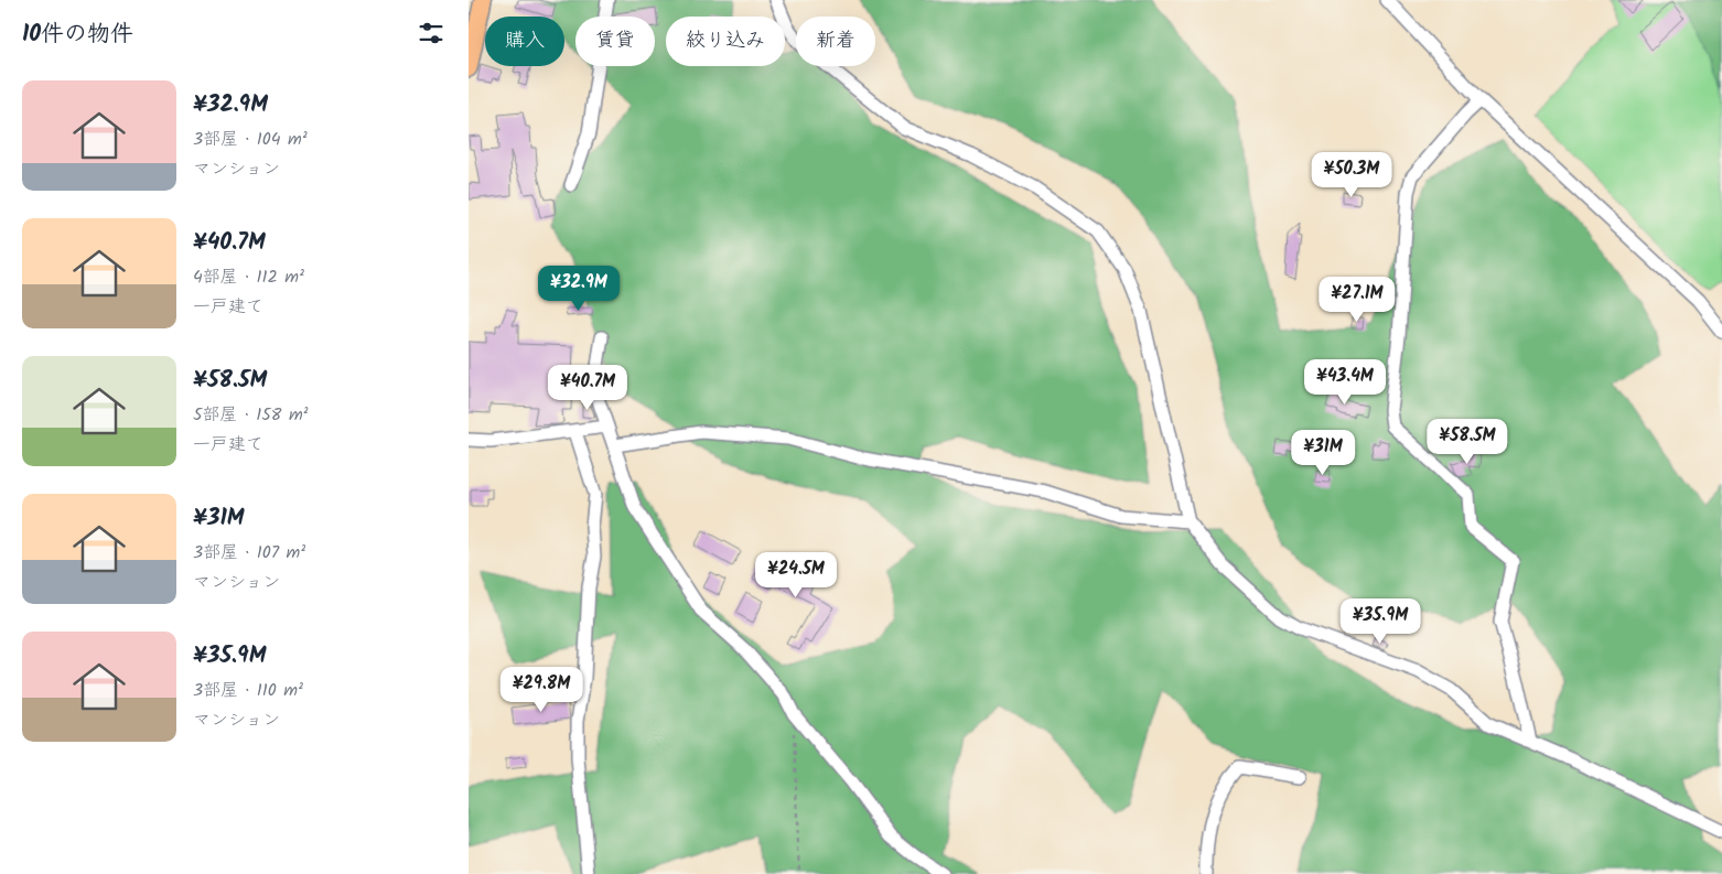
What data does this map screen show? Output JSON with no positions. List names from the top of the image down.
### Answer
{
  "page": {
    "heading": "10件の物件",
    "chip": [
      "購入",
      "賃貸",
      "絞り込み",
      "新着"
    ],
    "list": [
      {
        "name": "¥32.9M",
        "note": "3部屋 · 104 m² · マンション"
      },
      {
        "name": "¥40.7M",
        "note": "4部屋 · 112 m² · 一戸建て"
      },
      {
        "name": "¥58.5M",
        "note": "5部屋 · 158 m² · 一戸建て"
      },
      {
        "name": "¥31M",
        "note": "3部屋 · 107 m² · マンション"
      },
      {
        "name": "¥35.9M",
        "note": "3部屋 · 110 m² · マンション"
      }
    ],
    "price": [
      "¥50.3M",
      "¥32.9M",
      "¥27.1M",
      "¥43.4M",
      "¥40.7M",
      "¥58.5M",
      "¥31M",
      "¥24.5M",
      "¥35.9M",
      "¥29.8M"
    ]
  }
}
